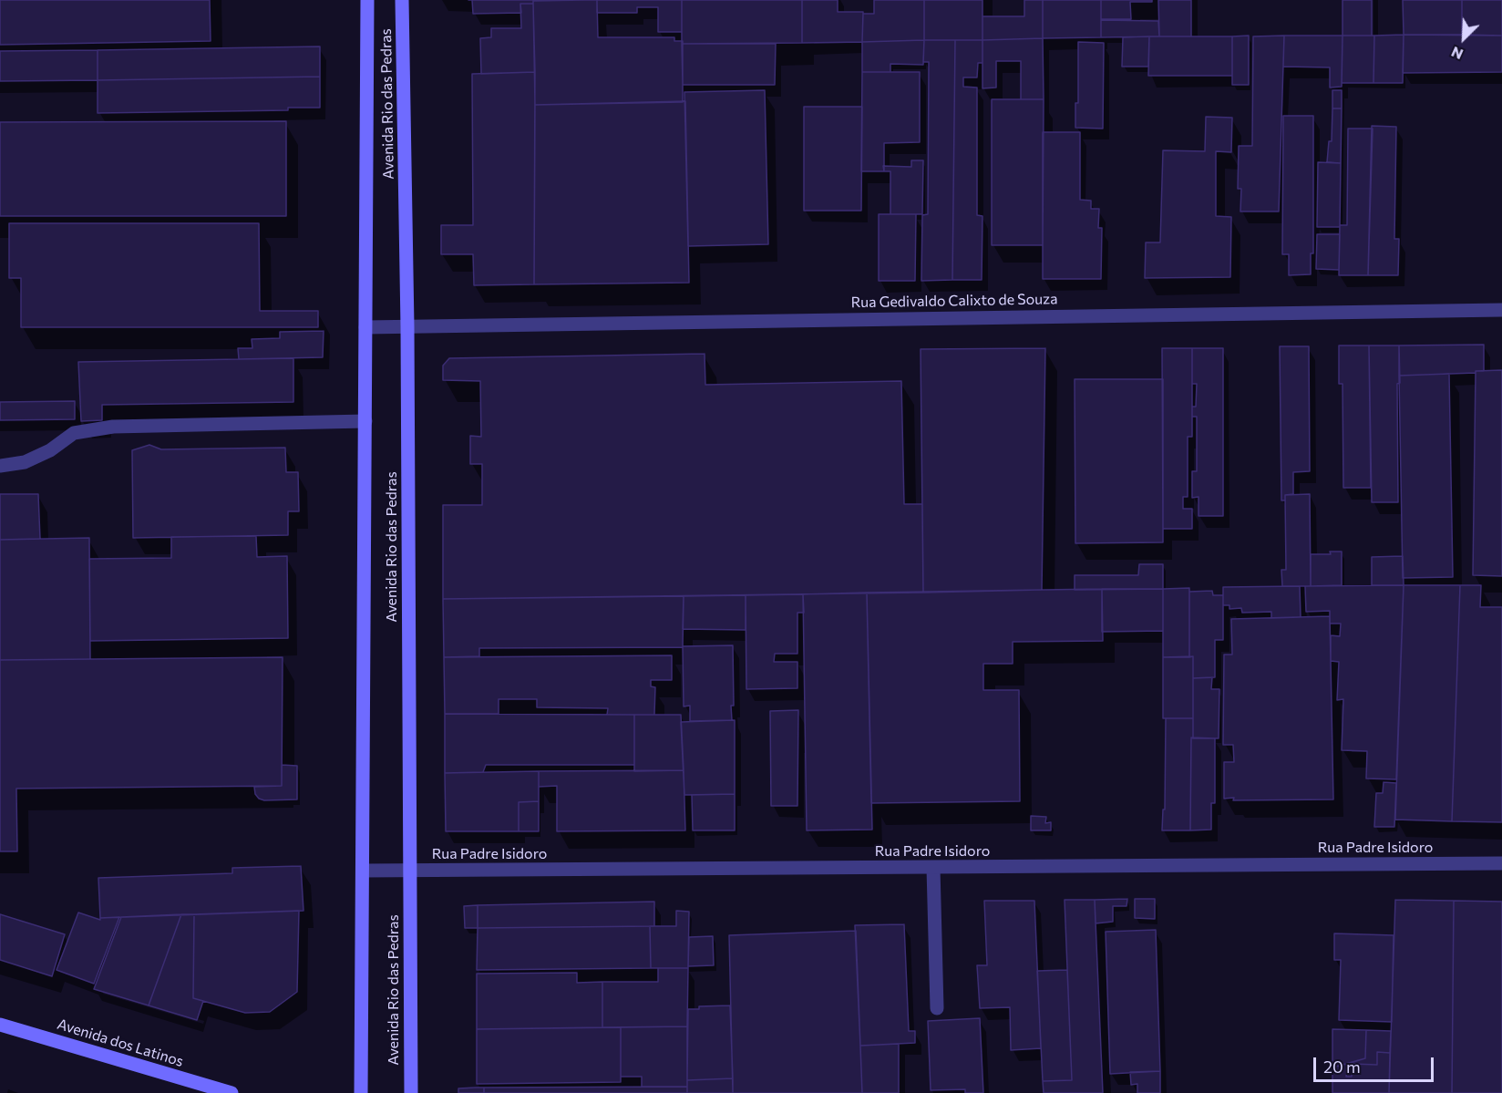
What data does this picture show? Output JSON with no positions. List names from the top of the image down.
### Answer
{
  "streets": {
    "main road": ["Avenida Rio das Pedras", "Avenida dos Latinos"],
    "street": ["Rua Gedivaldo Calixto de Souza", "Rua Padre Isidoro"]
  },
  "crossings": [
    ["Avenida Rio das Pedras", "Rua Gedivaldo Calixto de Souza"],
    ["Avenida Rio das Pedras", "Rua Padre Isidoro"]
  ],
  "scale_bar": "20 m",
  "north": "bottom left"
}
